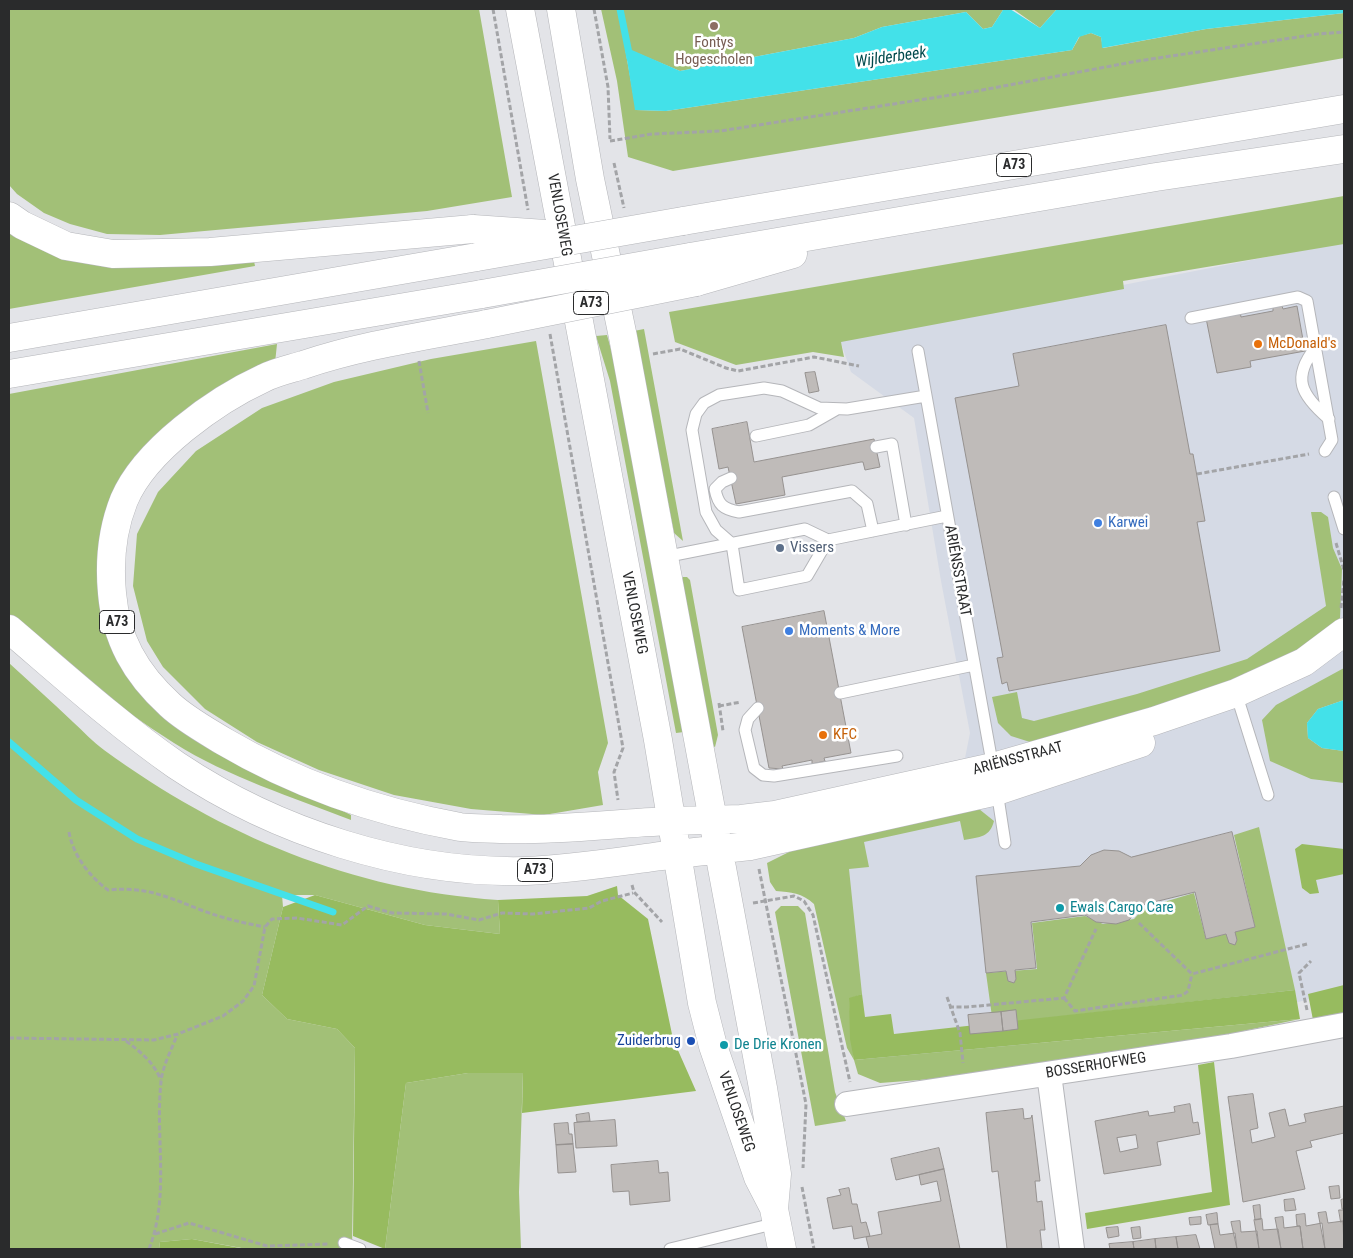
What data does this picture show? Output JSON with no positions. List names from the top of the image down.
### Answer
{
  "streets": {
    "main road": ["A73", "VENLOSEWEG", "ARIËNSSTRAAT"],
    "street": ["BOSSERHOFWEG"],
    "lane": ["ARIÉNSSTRAAT"]
  },
  "crossings": [
    ["A73", "VENLOSEWEG"],
    ["A73", "ARIËNSSTRAAT"],
    ["VENLOSEWEG", "ARIËNSSTRAAT"],
    ["ARIÉNSSTRAAT", "ARIËNSSTRAAT"]
  ],
  "water": ["Wijlderbeek"],
  "places": [
    "Fontys Hogescholen",
    "McDonald's",
    "Karwei",
    "Vissers",
    "Moments & More",
    "KFC",
    "Ewals Cargo Care",
    "Zuiderbrug",
    "De Drie Kronen"
  ]
}
